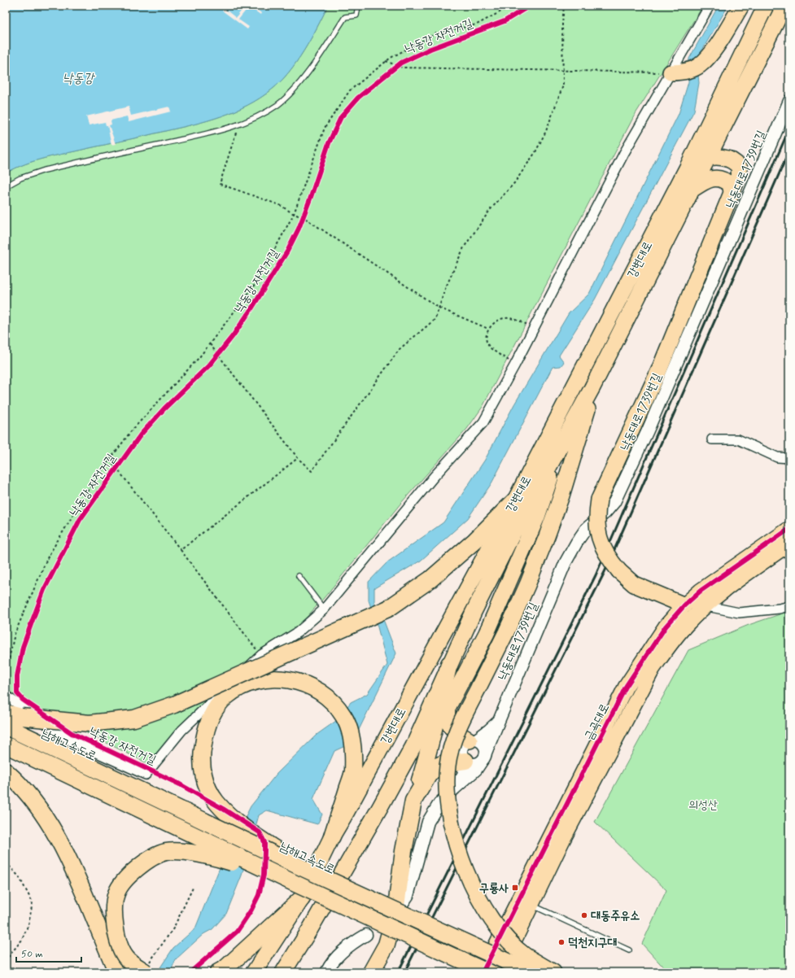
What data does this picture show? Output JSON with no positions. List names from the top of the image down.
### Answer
{
  "streets": {
    "highway": ["강변대로", "남해고속도로"],
    "main road": ["금곡대로"],
    "street": ["낙동대로1739번길"],
    "cycle path": ["낙동강 자전거길"]
  },
  "water": ["낙동강"],
  "parks": ["의성산"],
  "places": {
    "transit": ["구룡사"],
    "other": ["대동주유소", "덕천지구대"]
  },
  "scale_bar": "50 m"
}
